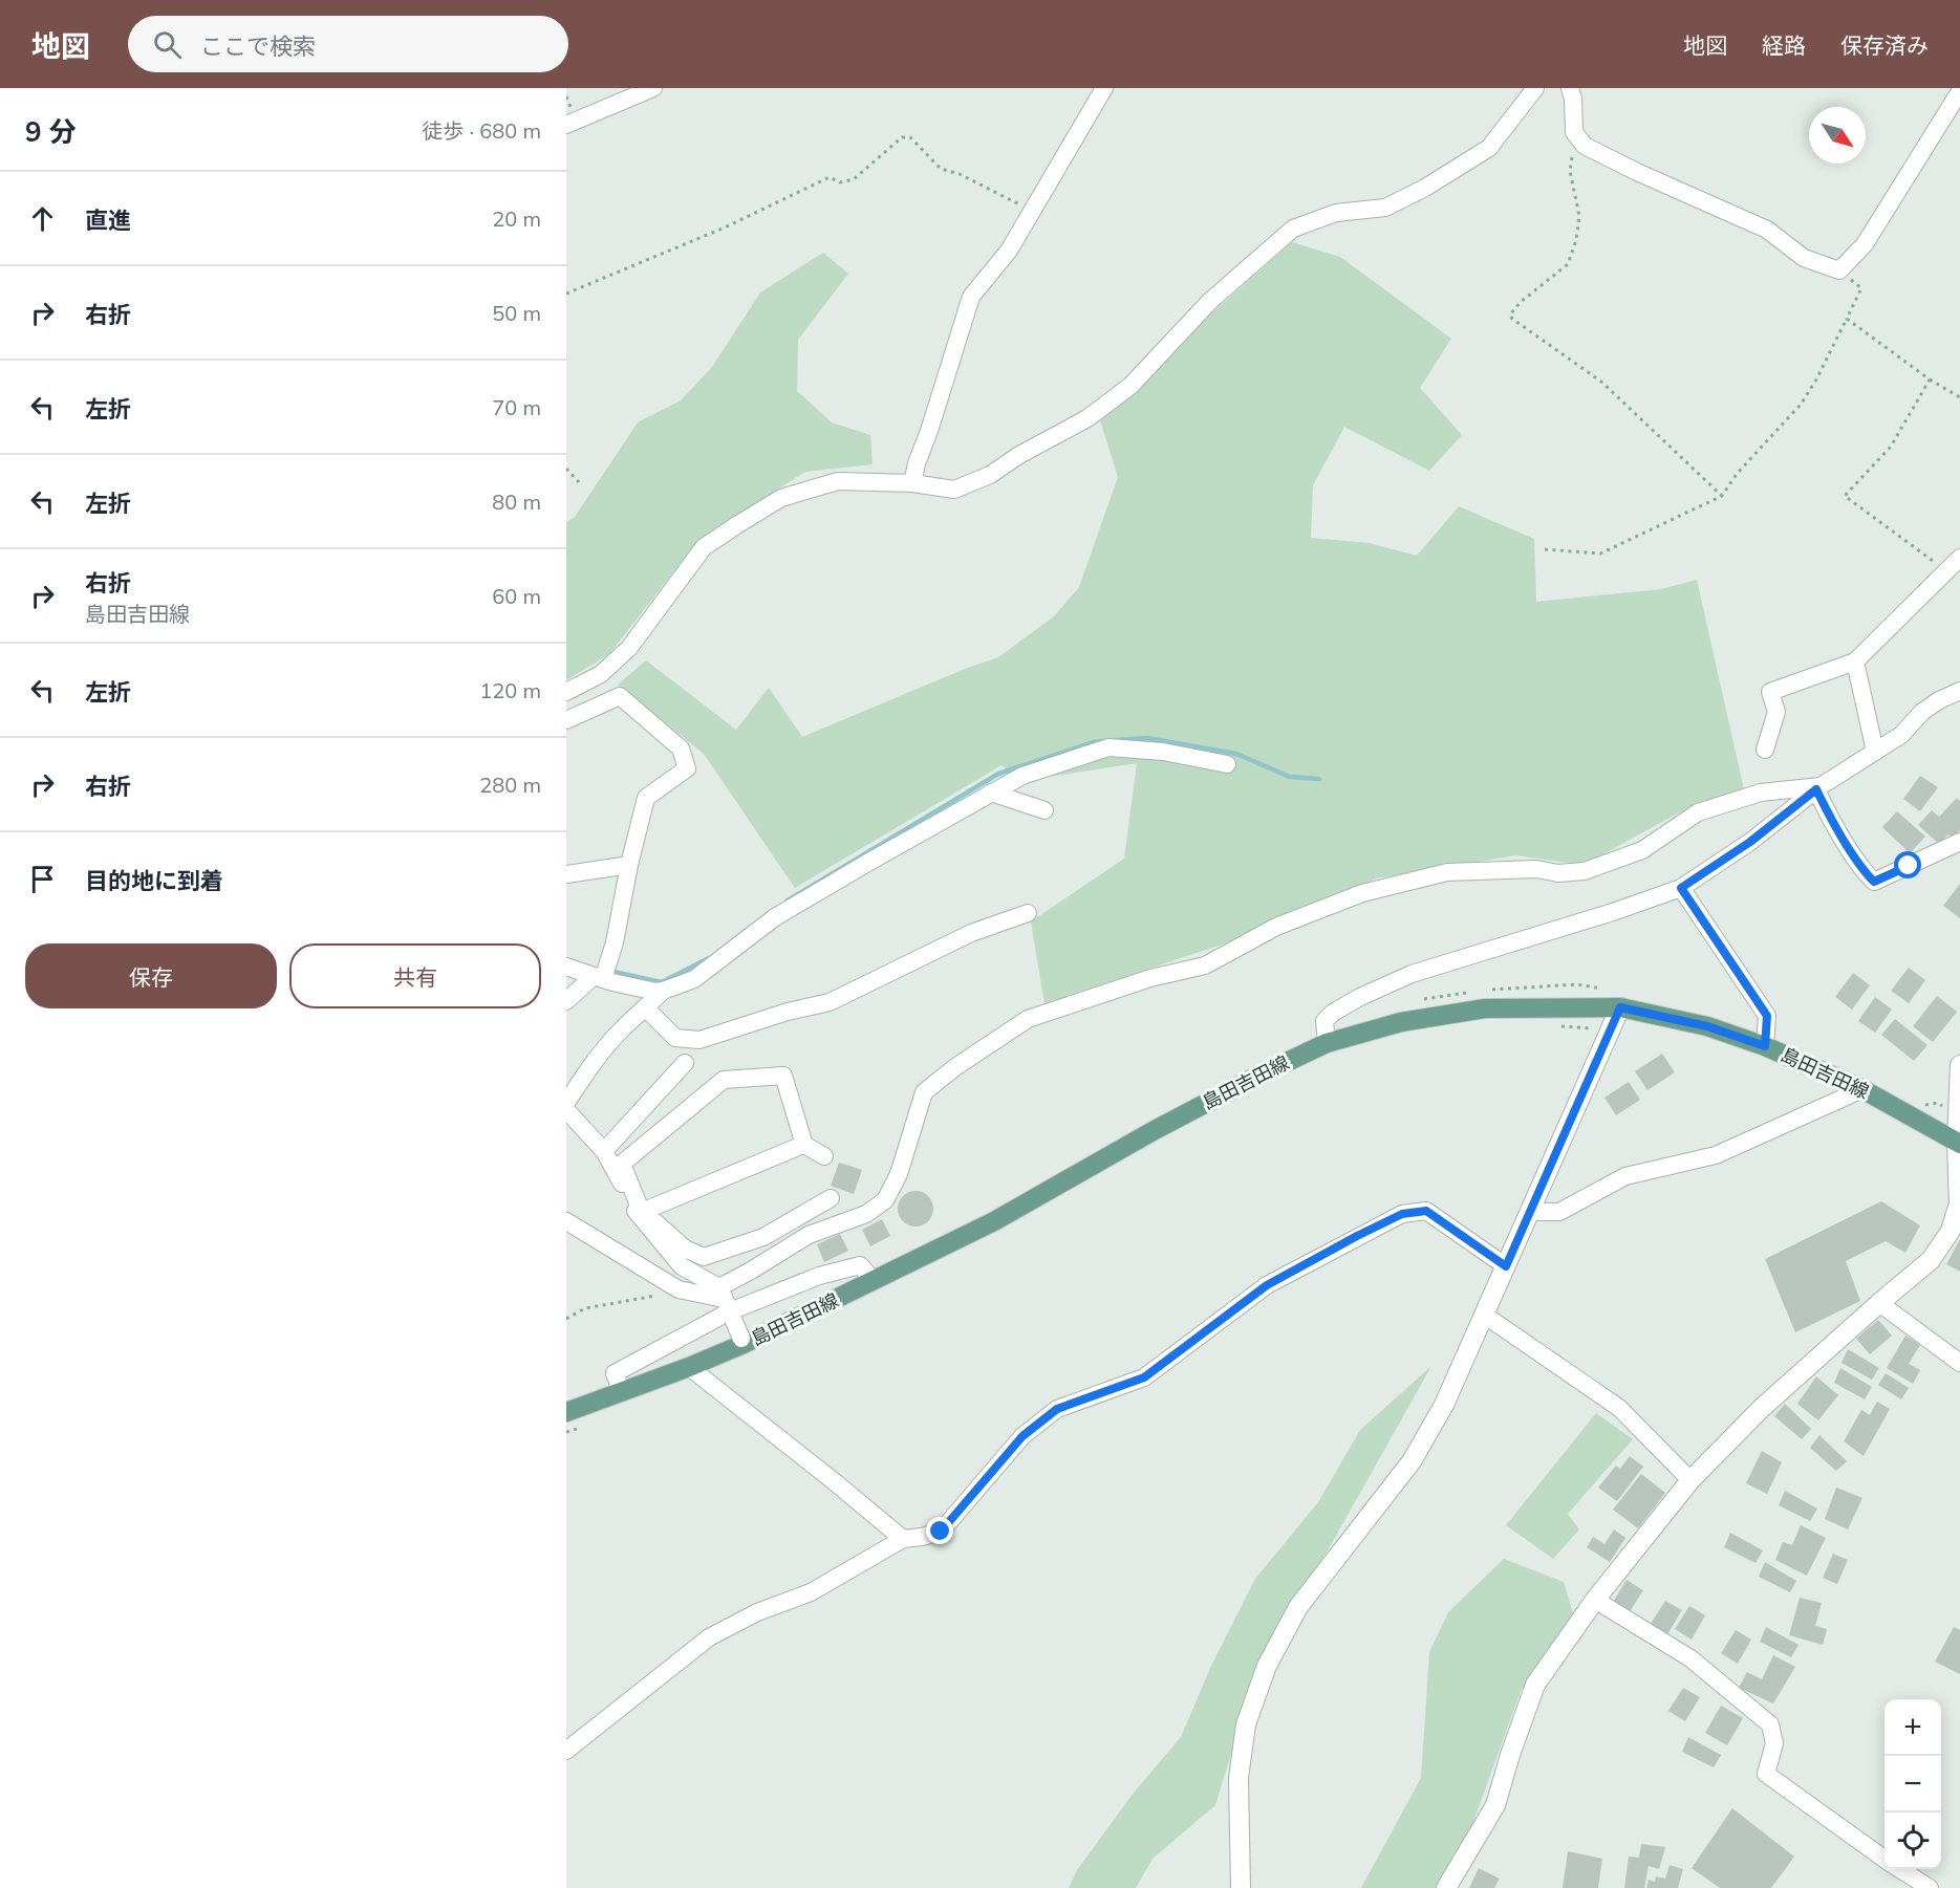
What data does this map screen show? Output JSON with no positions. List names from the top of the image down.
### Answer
{
  "streets": {
    "main road": ["島田吉田線"]
  },
  "north": "bottom right",
  "page": {
    "header": "地図",
    "search": "ここで検索",
    "nav": ["地図", "経路", "保存済み"],
    "heading": ["9 分", "徒歩 · 680 m"],
    "list": [
      ["直進", "20 m"],
      ["右折", "50 m"],
      ["左折", "70 m"],
      ["左折", "80 m"],
      ["右折", "島田吉田線", "60 m"],
      ["左折", "120 m"],
      ["右折", "280 m"],
      "目的地に到着"
    ],
    "buttons": ["保存", "共有"],
    "map_buttons": ["+", "−"]
  }
}
